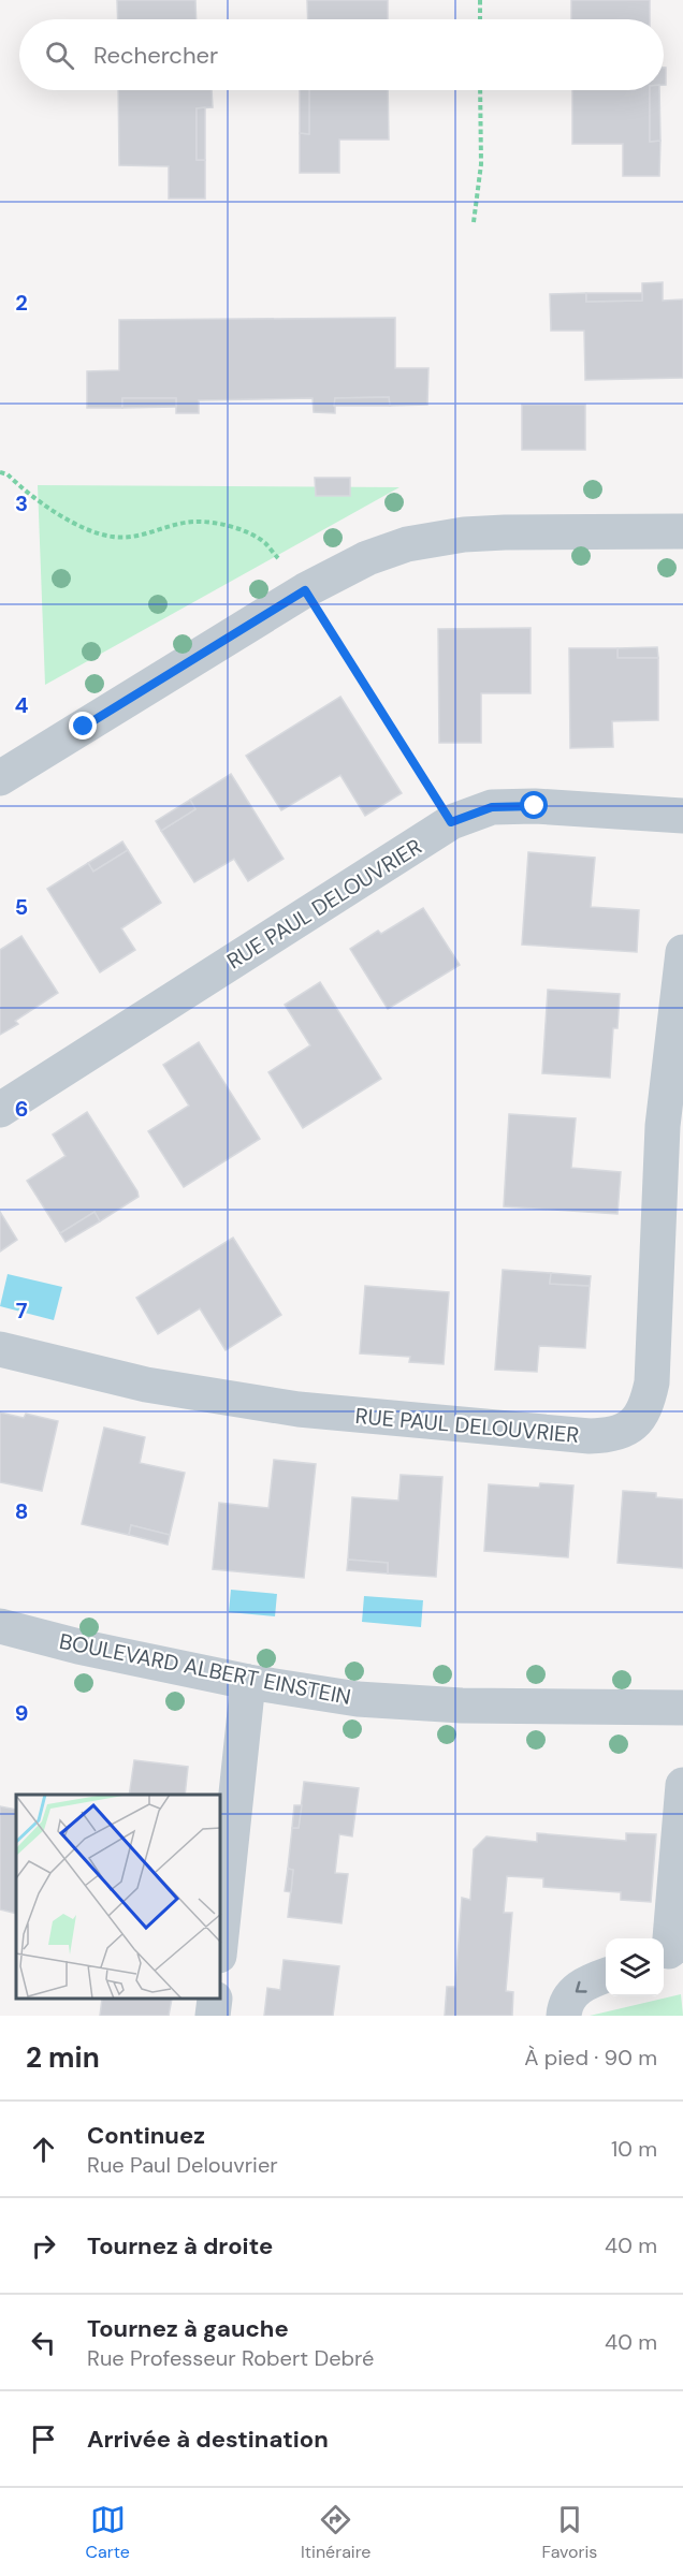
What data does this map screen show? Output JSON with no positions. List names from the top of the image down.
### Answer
{
  "streets": {
    "street": ["RUE PAUL DELOUVRIER", "BOULEVARD ALBERT EINSTEIN"]
  },
  "page": {
    "search": "Rechercher",
    "heading": ["2 min", "À pied · 90 m"],
    "list": [
      ["Continuez", "Rue Paul Delouvrier", "10 m"],
      ["Tournez à droite", "40 m"],
      ["Tournez à gauche", "Rue Professeur Robert Debré", "40 m"],
      "Arrivée à destination"
    ],
    "nav": ["Carte", "Itinéraire", "Favoris"]
  },
  "grid": {
    "rows": [
      "2",
      "3",
      "4",
      "5",
      "6",
      "7",
      "8",
      "9"
    ]
  }
}
